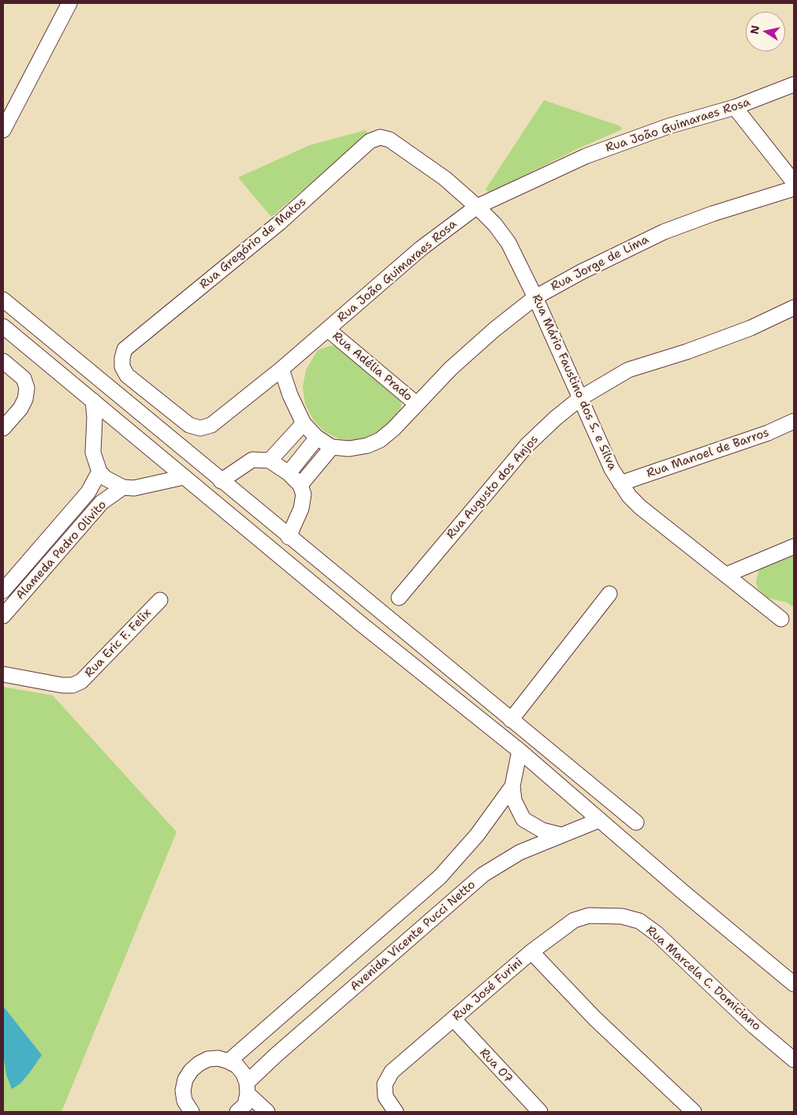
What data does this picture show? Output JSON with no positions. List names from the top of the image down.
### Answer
{
  "streets": {
    "street": [
      "Rua João Guimaraes Rosa",
      "Rua Gregório de Matos",
      "Rua Jorge de Lima",
      "Rua Adélia Prado",
      "Rua Mário Faustino dos S. e Silva",
      "Rua Manoel de Barros",
      "Rua Augusto dos Anjos",
      "Alameda Pedro Olivito",
      "Rua Eric F. Felix",
      "Avenida Vicente Pucci Netto",
      "Rua Marcela C. Domiciano",
      "Rua José Furini",
      "Rua 07"
    ]
  },
  "crossings": [
    ["Rua João Guimaraes Rosa", "Rua Gregório de Matos"],
    ["Rua João Guimaraes Rosa", "Rua Adélia Prado"],
    ["Rua João Guimaraes Rosa", "Rua Mário Faustino dos S. e Silva"],
    ["Rua Gregório de Matos", "Rua Mário Faustino dos S. e Silva"],
    ["Rua Jorge de Lima", "Rua Adélia Prado"],
    ["Rua Jorge de Lima", "Rua Mário Faustino dos S. e Silva"],
    ["Rua Mário Faustino dos S. e Silva", "Rua Manoel de Barros"],
    ["Rua Mário Faustino dos S. e Silva", "Rua Augusto dos Anjos"],
    ["Rua Marcela C. Domiciano", "Rua José Furini"],
    ["Rua José Furini", "Rua 07"]
  ],
  "north": "left"
}
